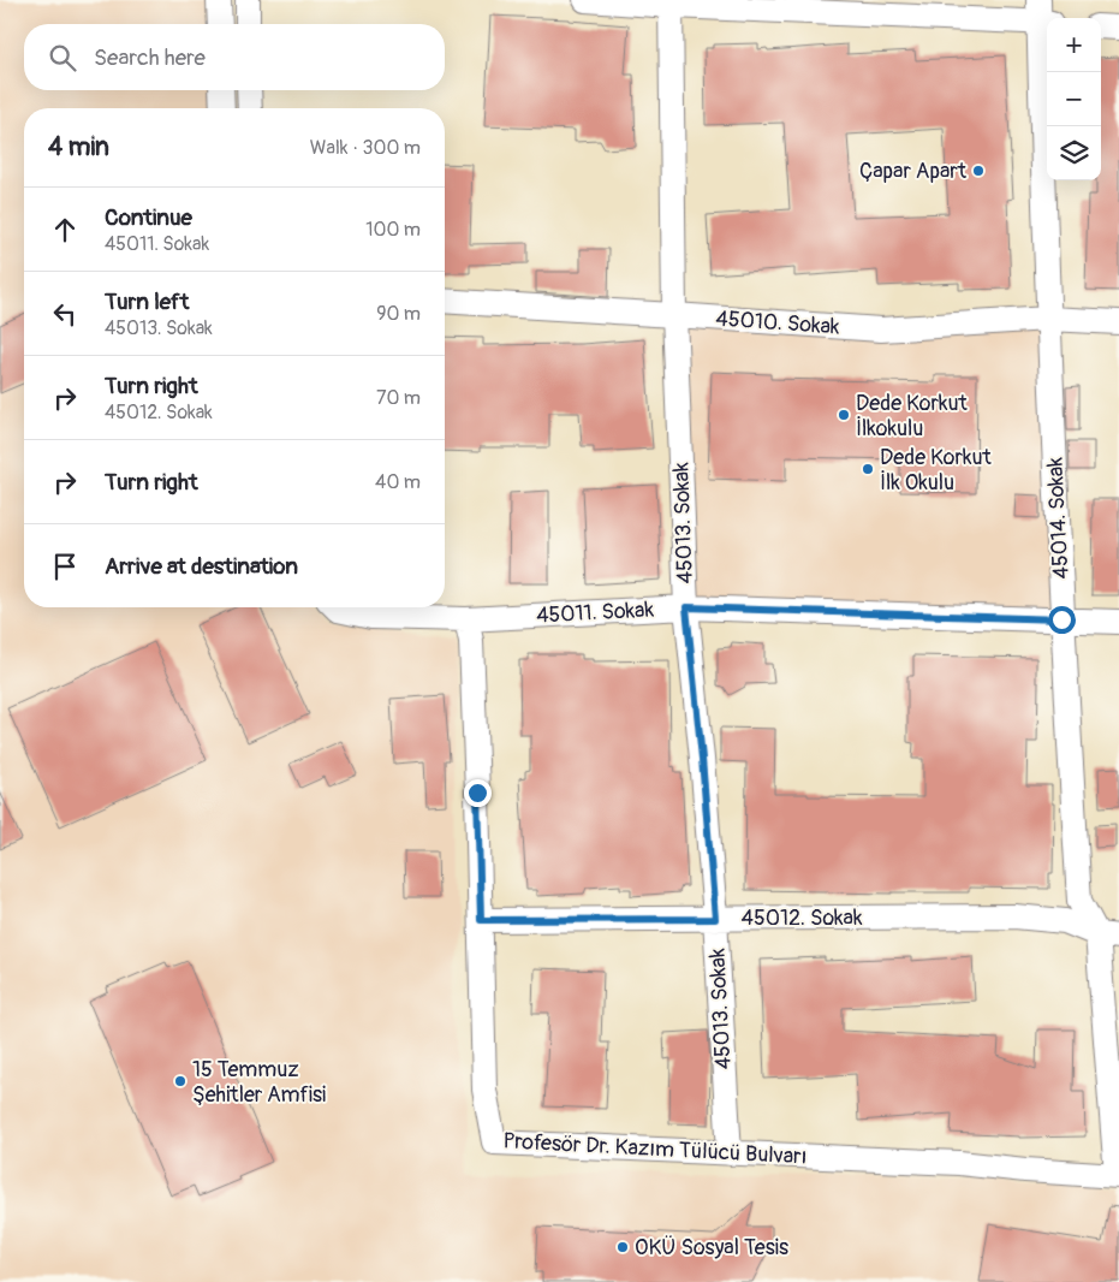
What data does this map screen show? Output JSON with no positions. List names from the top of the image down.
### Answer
{
  "streets": {
    "street": [
      "45010. Sokak",
      "45014. Sokak",
      "45013. Sokak",
      "45011. Sokak",
      "45012. Sokak",
      "Profesör Dr. Kazım Tülücü Bulvarı"
    ]
  },
  "crossings": [
    ["45010. Sokak", "45014. Sokak"],
    ["45010. Sokak", "45013. Sokak"],
    ["45014. Sokak", "45011. Sokak"],
    ["45014. Sokak", "45012. Sokak"],
    ["45014. Sokak", "Profesör Dr. Kazım Tülücü Bulvarı"],
    ["45013. Sokak", "45011. Sokak"],
    ["45013. Sokak", "45012. Sokak"],
    ["45013. Sokak", "Profesör Dr. Kazım Tülücü Bulvarı"],
    ["45011. Sokak", "Profesör Dr. Kazım Tülücü Bulvarı"],
    ["45012. Sokak", "Profesör Dr. Kazım Tülücü Bulvarı"]
  ],
  "places": [
    "Çapar Apart",
    "Dede Korkut İlkokulu",
    "Dede Korkut İlk Okulu",
    "15 Temmuz Şehitler Amfisi",
    "OKÜ Sosyal Tesis"
  ],
  "page": {
    "map_buttons": ["+", "−"],
    "search": "Search here",
    "heading": ["4 min", "Walk · 300 m"],
    "list": [
      ["Continue", "45011. Sokak", "100 m"],
      ["Turn left", "45013. Sokak", "90 m"],
      ["Turn right", "45012. Sokak", "70 m"],
      ["Turn right", "40 m"],
      "Arrive at destination"
    ]
  }
}
